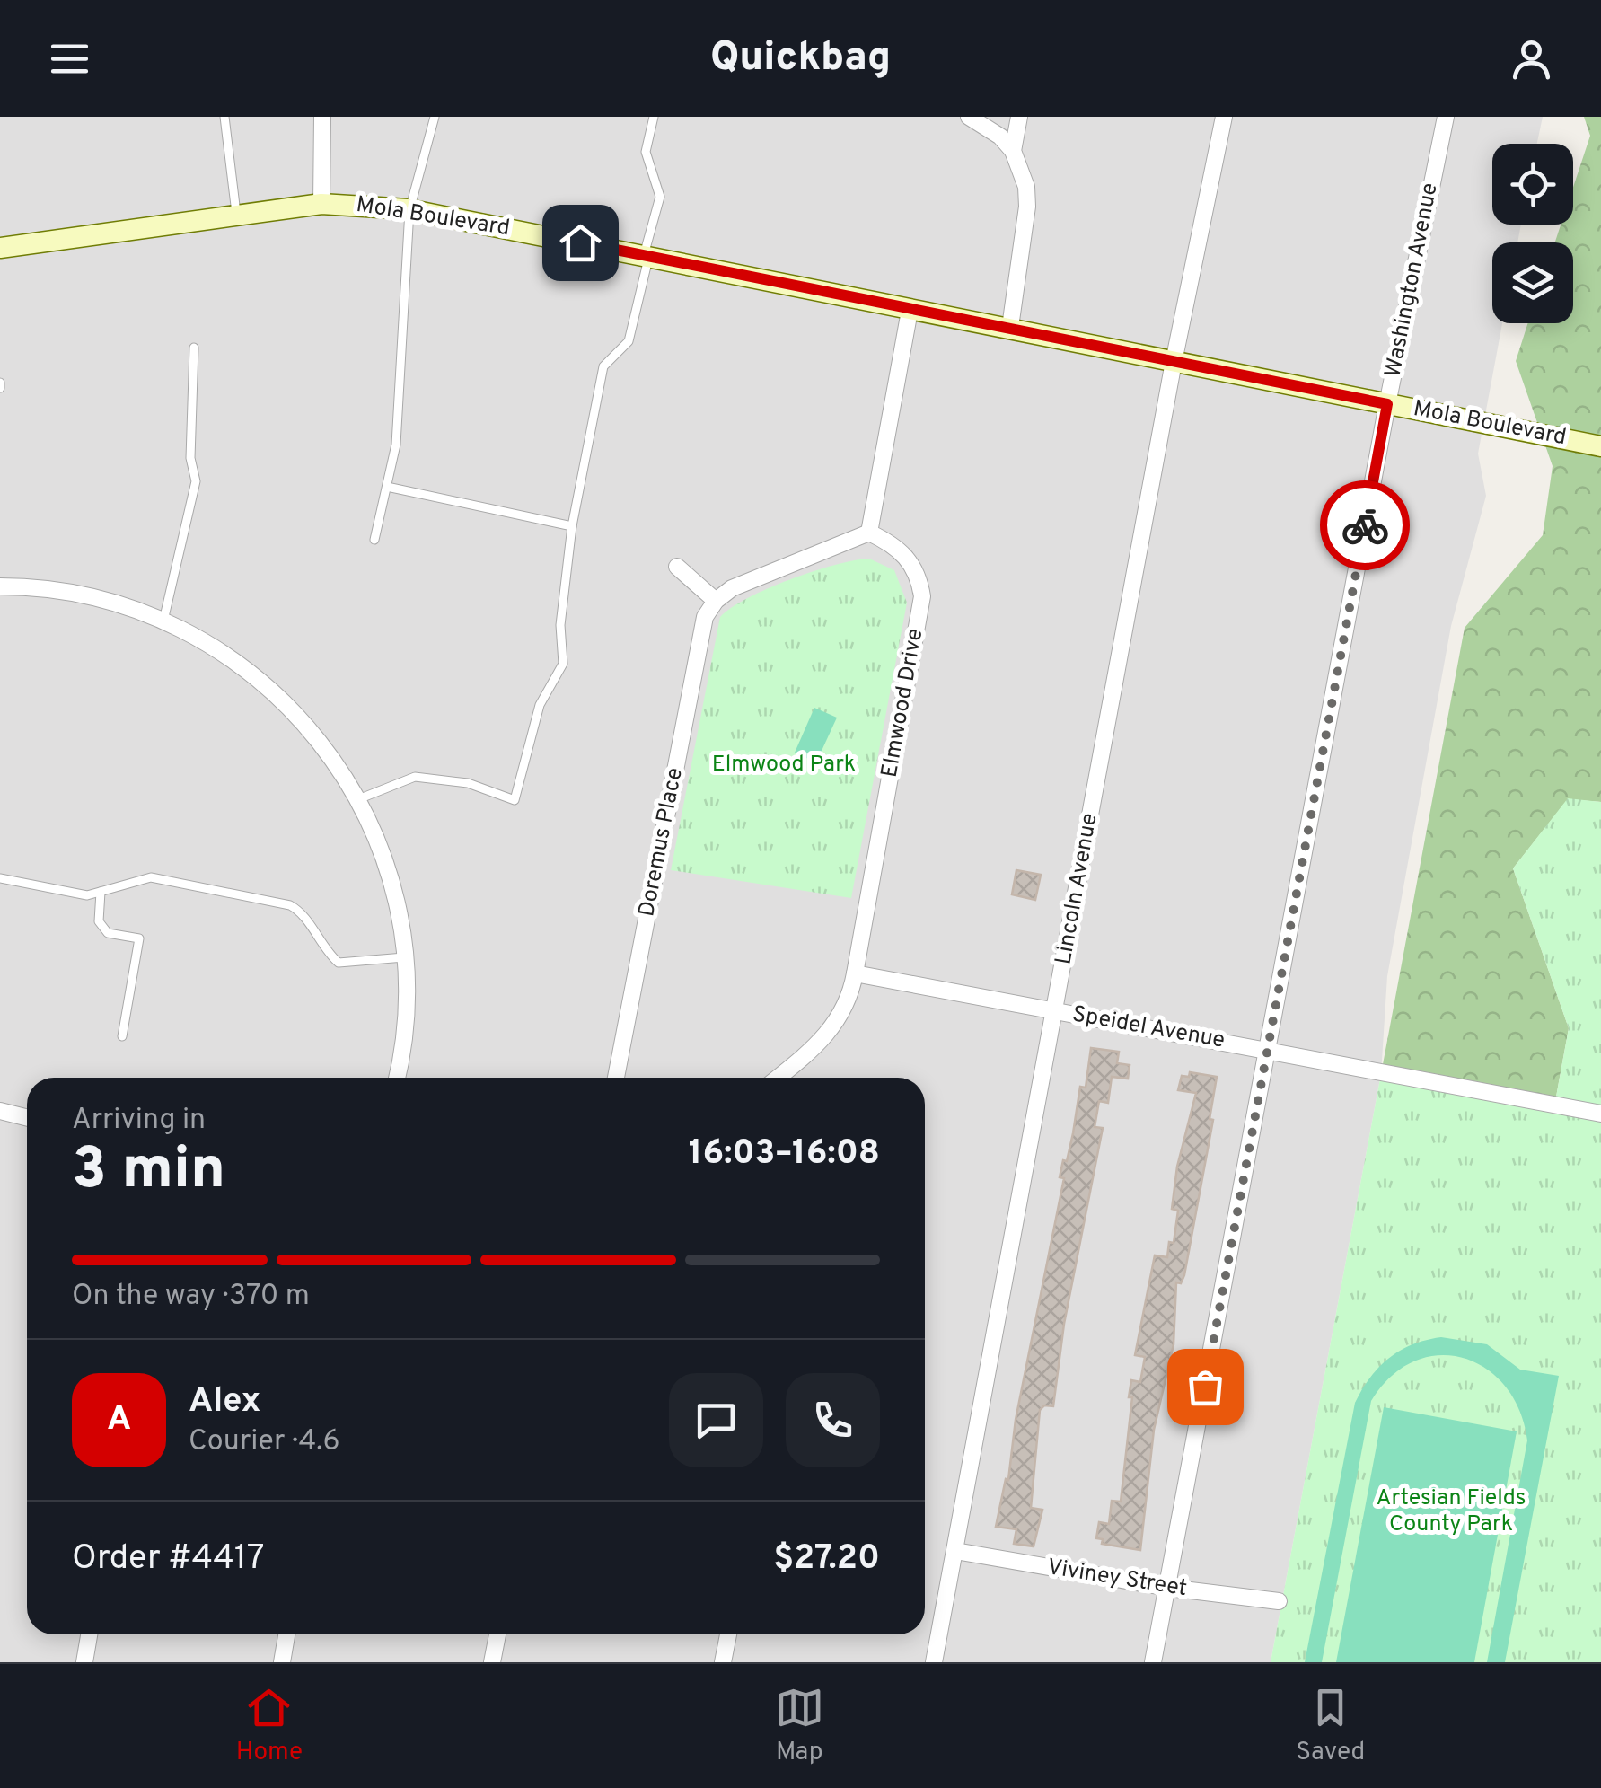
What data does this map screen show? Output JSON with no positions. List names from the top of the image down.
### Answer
{
  "streets": {
    "street": [
      "Mola Boulevard",
      "Washington Avenue",
      "Elmwood Drive",
      "Doremus Place",
      "Lincoln Avenue",
      "Speidel Avenue",
      "Viviney Street"
    ]
  },
  "crossings": [
    ["Mola Boulevard", "Washington Avenue"],
    ["Mola Boulevard", "Lincoln Avenue"],
    ["Washington Avenue", "Speidel Avenue"],
    ["Washington Avenue", "Viviney Street"],
    ["Elmwood Drive", "Speidel Avenue"],
    ["Lincoln Avenue", "Speidel Avenue"],
    ["Lincoln Avenue", "Viviney Street"]
  ],
  "parks": ["Elmwood Park", "Artesian Fields County Park"],
  "page": {
    "header": "Quickbag",
    "heading": ["3 min", "Arriving in", "16:03–16:08"],
    "panel": [
      "Alex",
      "Courier · 4.6",
      "Order #4417",
      "$27.20"
    ],
    "bar": "On the way · 370 m",
    "round": "A",
    "tabs": ["Home", "Map", "Saved"]
  }
}
